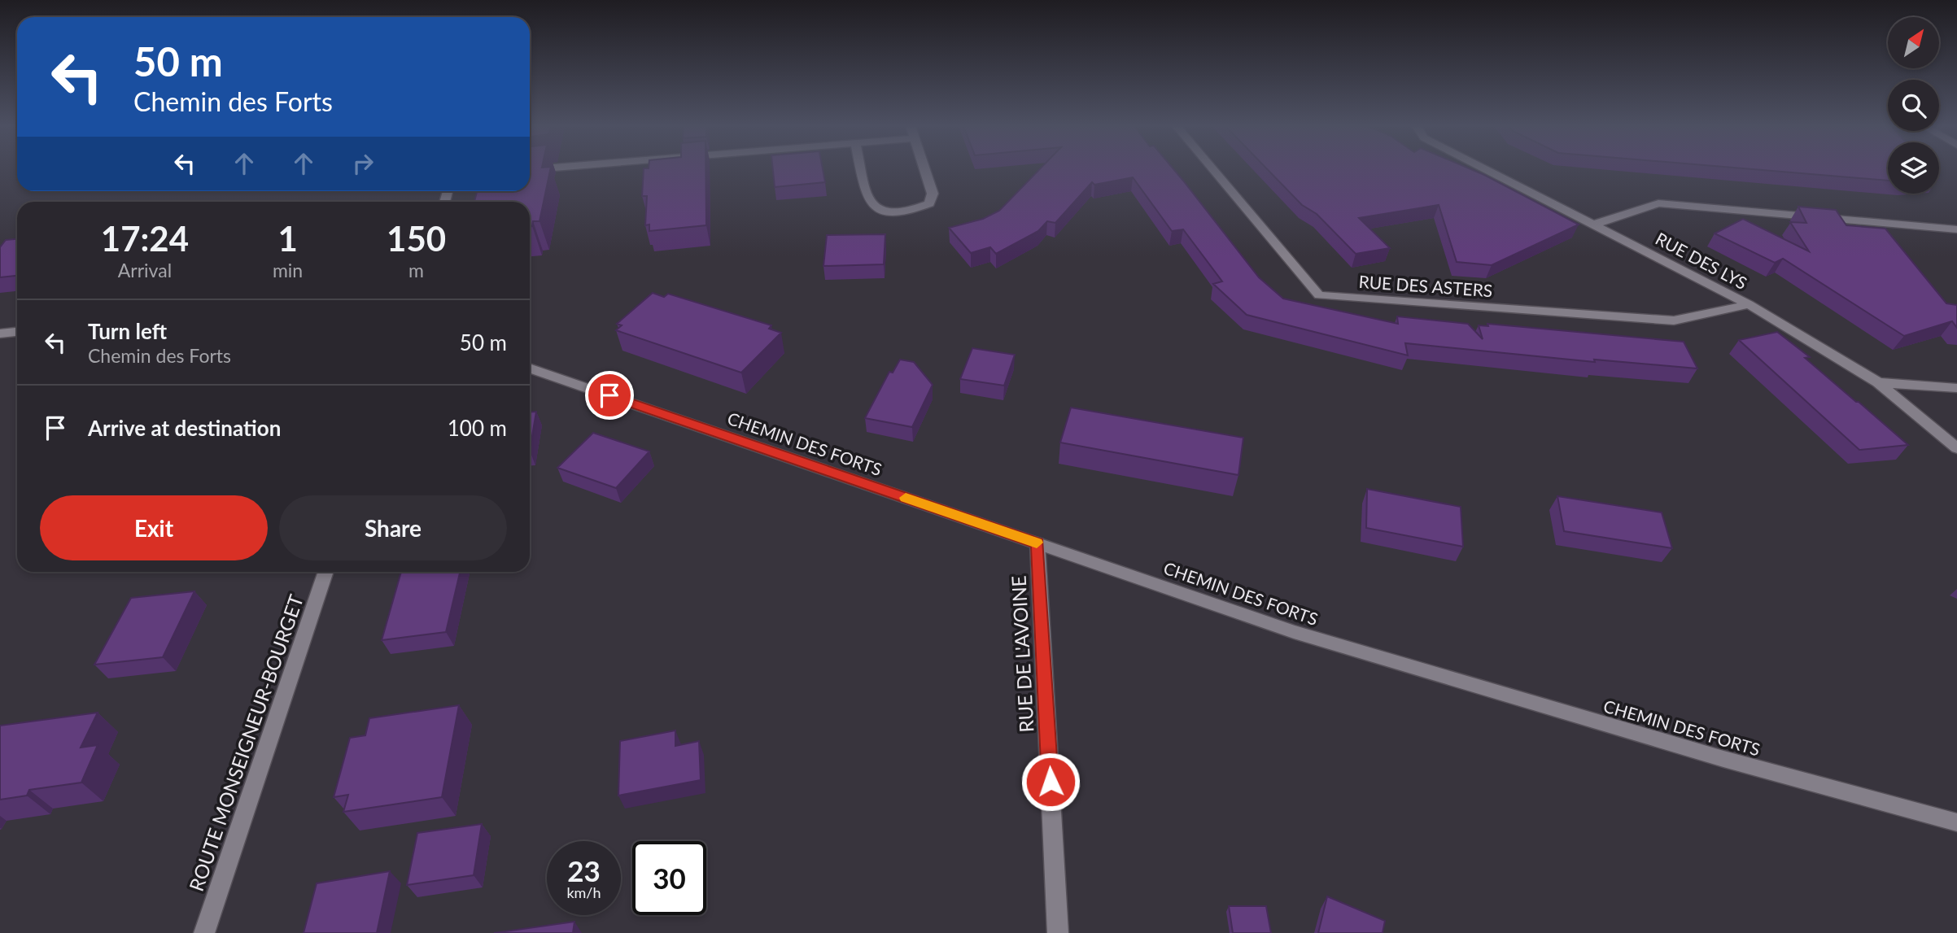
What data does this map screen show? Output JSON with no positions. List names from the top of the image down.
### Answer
{
  "streets": {
    "street": [
      "RUE DES LYS",
      "RUE DES ASTERS",
      "CHEMIN DES FORTS",
      "RUE DE L'AVOINE",
      "ROUTE MONSEIGNEUR-BOURGET"
    ]
  },
  "crossings": [
    ["RUE DES LYS", "RUE DES ASTERS"],
    ["CHEMIN DES FORTS", "RUE DE L'AVOINE"]
  ],
  "north": "top right",
  "page": {
    "turn": ["50 m", "Chemin des Forts"],
    "eta": [
      "17:24",
      "Arrival",
      "1",
      "min",
      "150",
      "m"
    ],
    "list": [
      {
        "name": "Turn left",
        "note": "Chemin des Forts",
        "value": "50 m"
      },
      {
        "name": "Arrive at destination",
        "value": "100 m"
      }
    ],
    "buttons": ["Exit", "Share"],
    "speed": "23 km/h",
    "limit": "30"
  }
}
